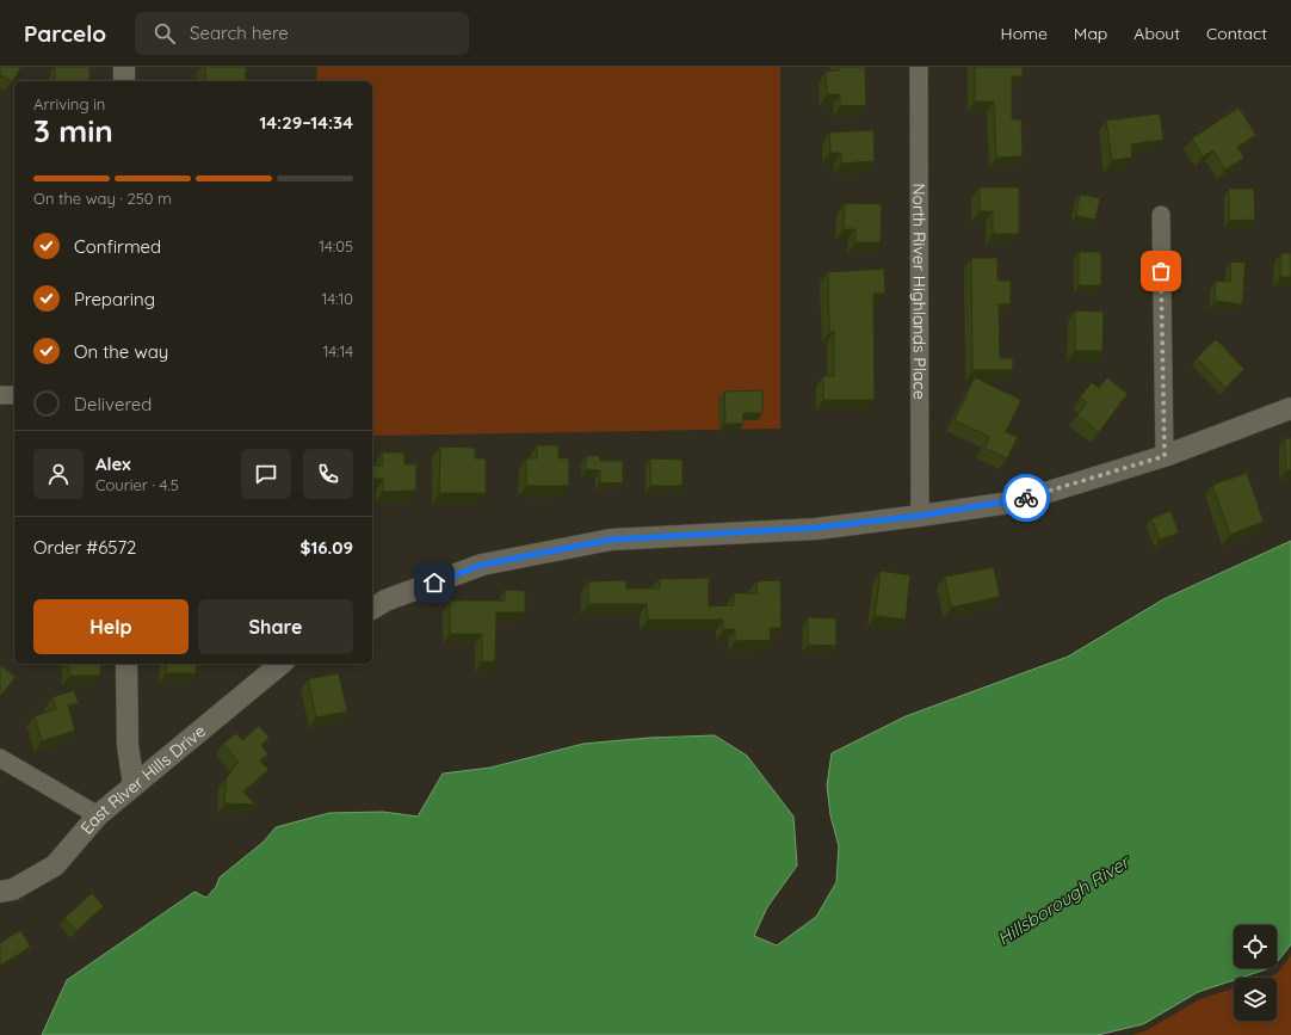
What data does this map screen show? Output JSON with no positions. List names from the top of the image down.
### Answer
{
  "streets": {
    "street": ["North River Highlands Place", "East River Hills Drive"]
  },
  "water": ["Hillsborough River"],
  "page": {
    "header": "Parcelo",
    "search": "Search here",
    "nav": [
      "Home",
      "Map",
      "About",
      "Contact"
    ],
    "heading": ["3 min", "Arriving in", "14:29–14:34"],
    "panel": [
      "Alex",
      "Courier · 4.5",
      "Order #6572",
      "$16.09"
    ],
    "bar": "On the way · 250 m",
    "list": [
      ["Confirmed", "14:05"],
      ["Preparing", "14:10"],
      ["On the way", "14:14"],
      "Delivered"
    ],
    "buttons": ["Help", "Share"]
  }
}
